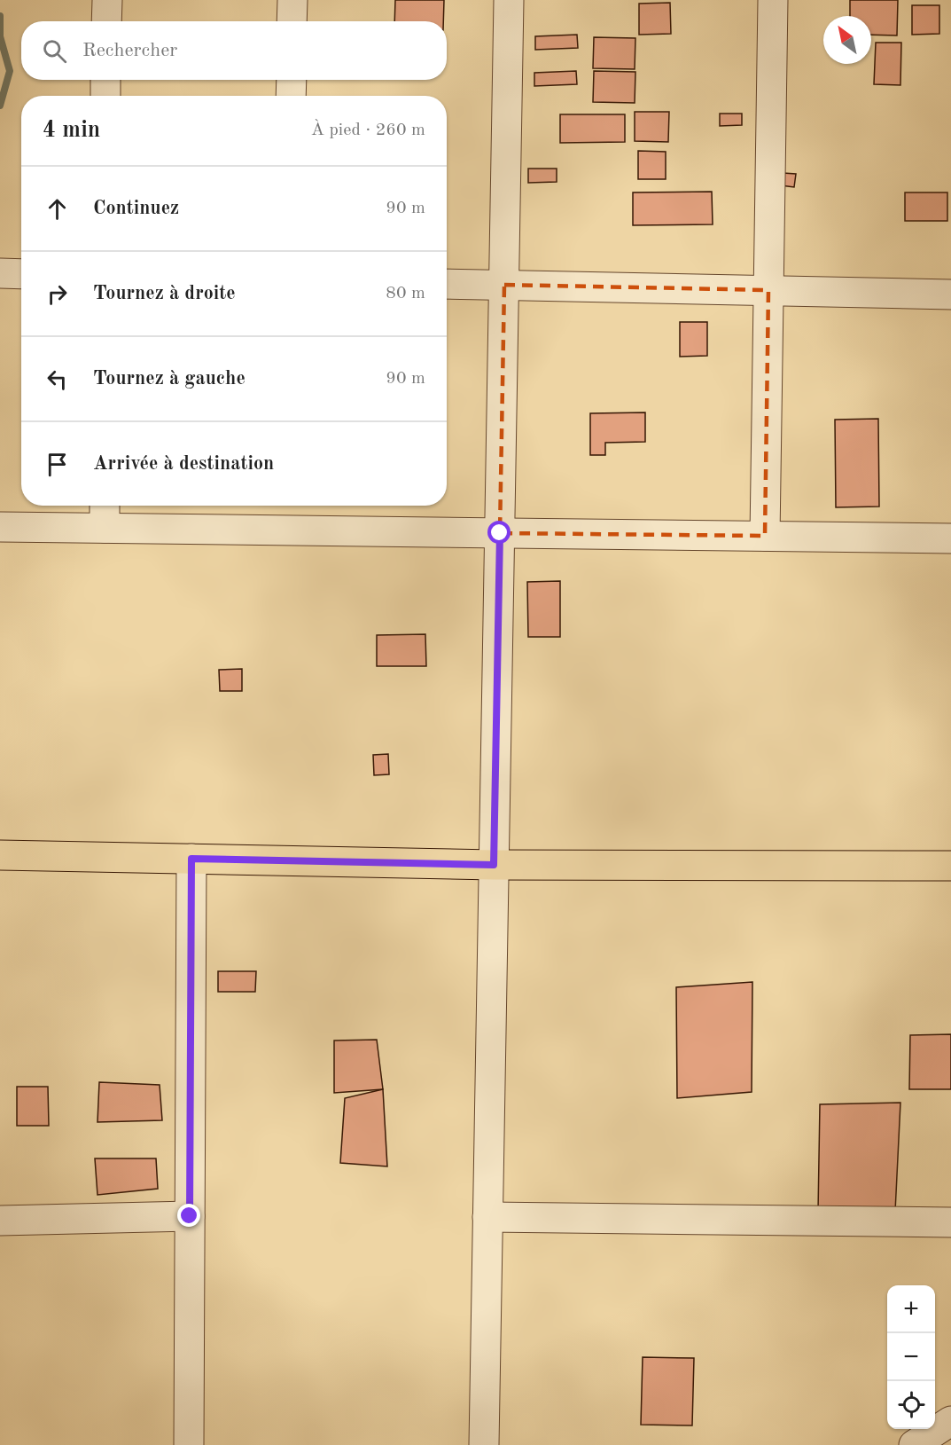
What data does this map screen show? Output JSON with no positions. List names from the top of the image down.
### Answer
{
  "north": "top left",
  "page": {
    "search": "Rechercher",
    "heading": ["4 min", "À pied · 260 m"],
    "list": [
      ["Continuez", "90 m"],
      ["Tournez à droite", "80 m"],
      ["Tournez à gauche", "90 m"],
      "Arrivée à destination"
    ],
    "map_buttons": ["+", "−"]
  }
}
